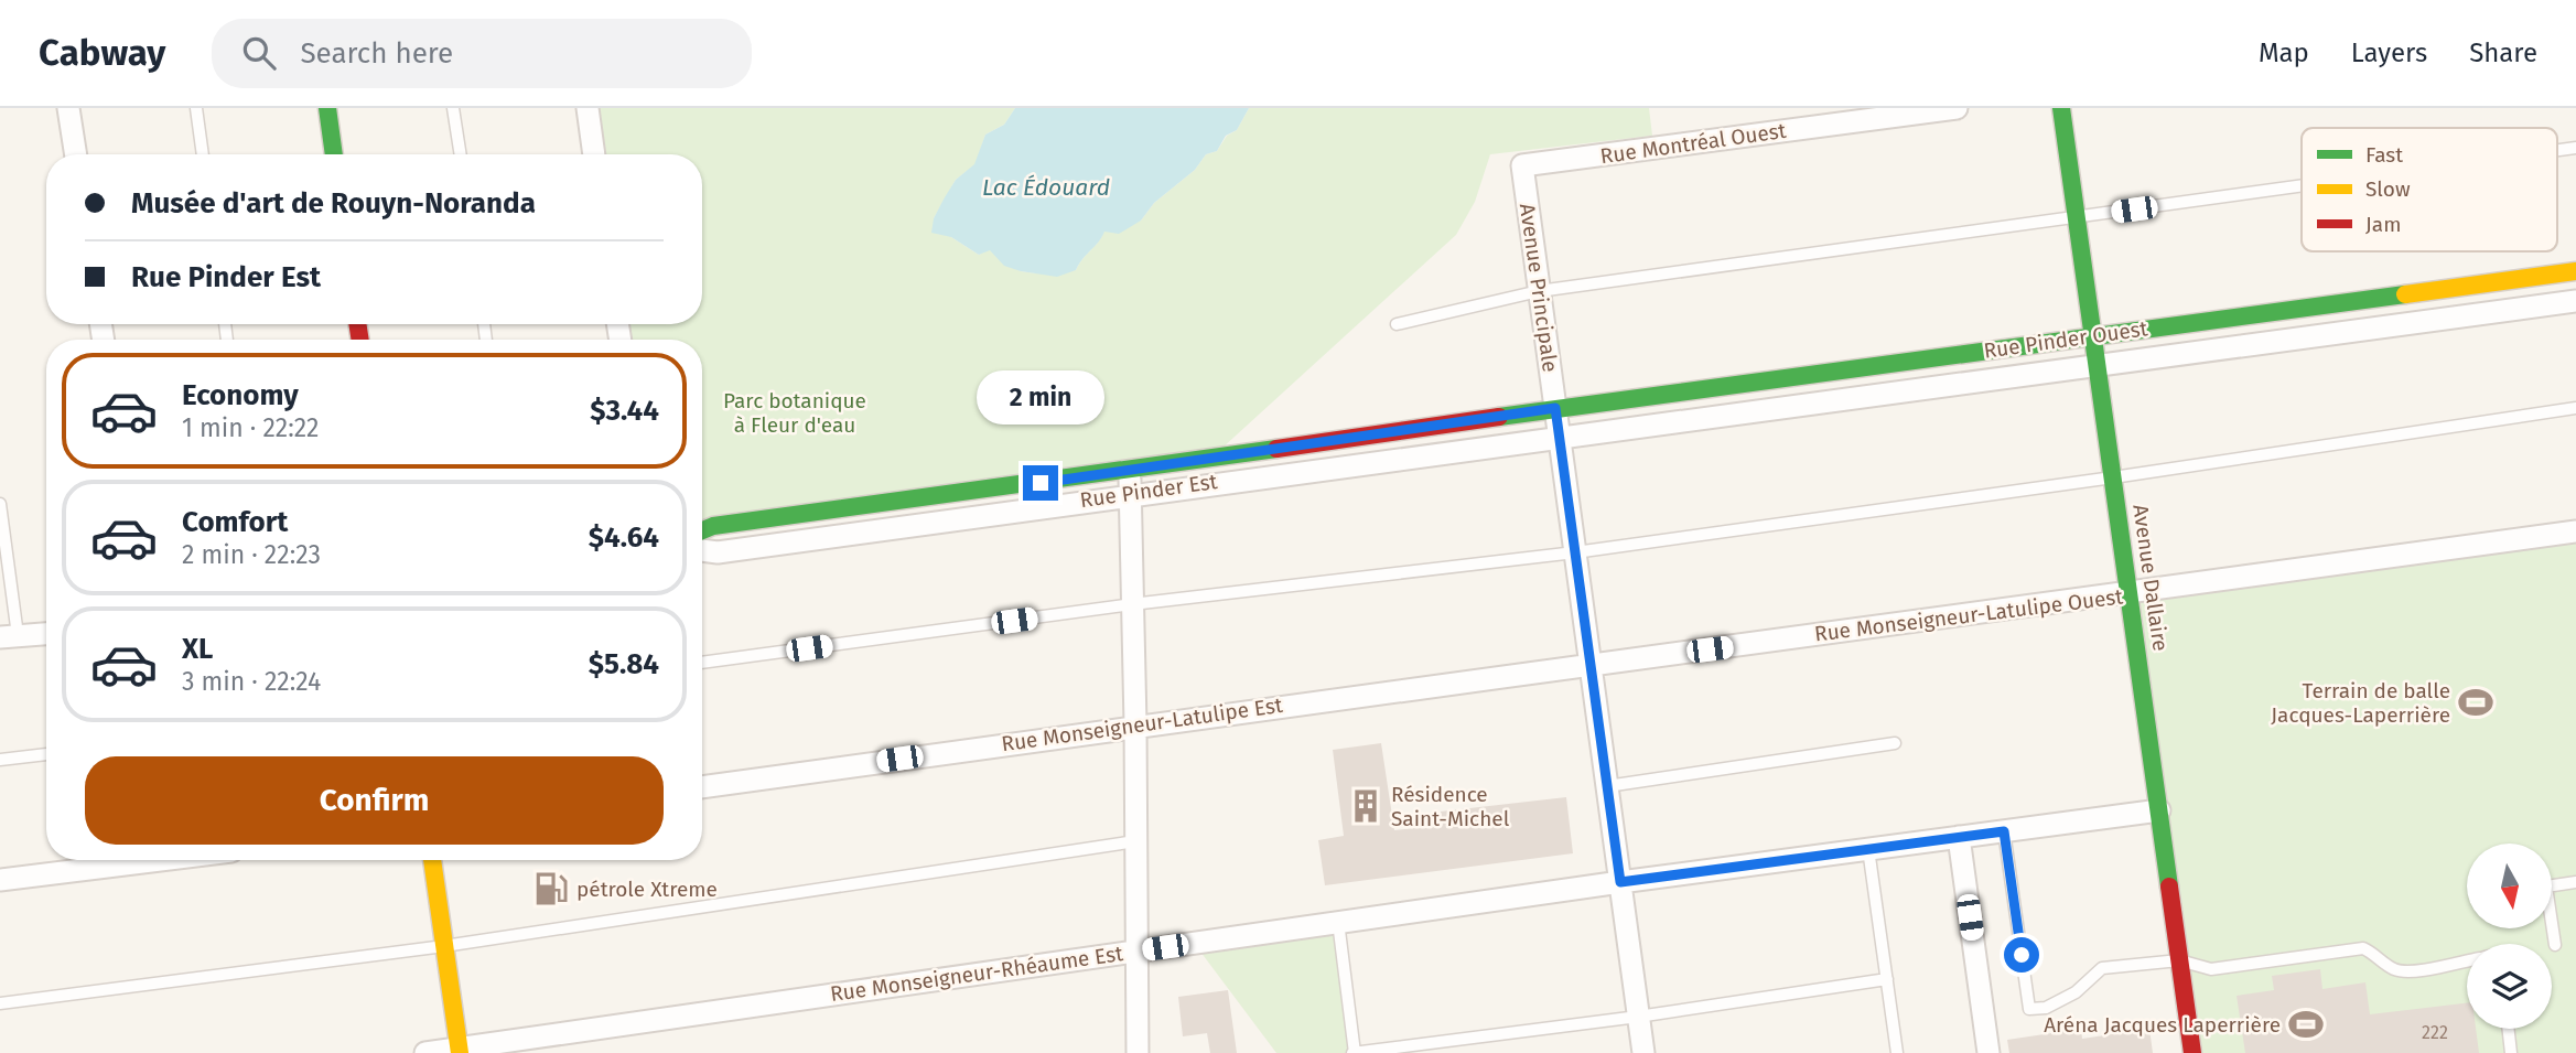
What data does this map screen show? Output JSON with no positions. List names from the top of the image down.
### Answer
{
  "streets": {
    "street": [
      "Rue Montréal Ouest",
      "Avenue Principale",
      "Rue Pinder Ouest",
      "Rue Pinder Est",
      "Avenue Dallaire",
      "Rue Monseigneur-Latulipe Ouest",
      "Rue Monseigneur-Latulipe Est",
      "Rue Monseigneur-Rhéaume Est"
    ]
  },
  "crossings": [
    ["Rue Montréal Ouest", "Avenue Principale"],
    ["Avenue Principale", "Rue Pinder Ouest"],
    ["Avenue Principale", "Rue Pinder Est"],
    ["Avenue Principale", "Rue Monseigneur-Latulipe Ouest"],
    ["Avenue Principale", "Rue Monseigneur-Latulipe Est"],
    ["Avenue Principale", "Rue Monseigneur-Rhéaume Est"],
    ["Rue Pinder Ouest", "Rue Pinder Est"],
    ["Rue Pinder Ouest", "Avenue Dallaire"],
    ["Avenue Dallaire", "Rue Monseigneur-Latulipe Ouest"],
    ["Avenue Dallaire", "Rue Monseigneur-Rhéaume Est"],
    ["Rue Monseigneur-Latulipe Ouest", "Rue Monseigneur-Latulipe Est"]
  ],
  "water": ["Lac Édouard"],
  "parks": ["Parc botanique à Fleur d'eau"],
  "places": {
    "sports": ["Terrain de balle Jacques-Laperrière", "Aréna Jacques Laperrière"],
    "building": ["Résidence Saint-Michel"],
    "fuel station": ["pétrole Xtreme"]
  },
  "house_numbers": ["222"],
  "legend": ["Fast", "Slow", "Jam"],
  "north": "bottom",
  "page": {
    "header": "Cabway",
    "search": "Search here",
    "nav": ["Map", "Layers", "Share"],
    "banner": ["Musée d'art de Rouyn-Noranda", "Rue Pinder Est"],
    "list": [
      {
        "name": "Economy",
        "note": "1 min · 22:22",
        "value": "$3.44"
      },
      {
        "name": "Comfort",
        "note": "2 min · 22:23",
        "value": "$4.64"
      },
      {
        "name": "XL",
        "note": "3 min · 22:24",
        "value": "$5.84"
      }
    ],
    "bubble": "2 min",
    "buttons": "Confirm"
  }
}
